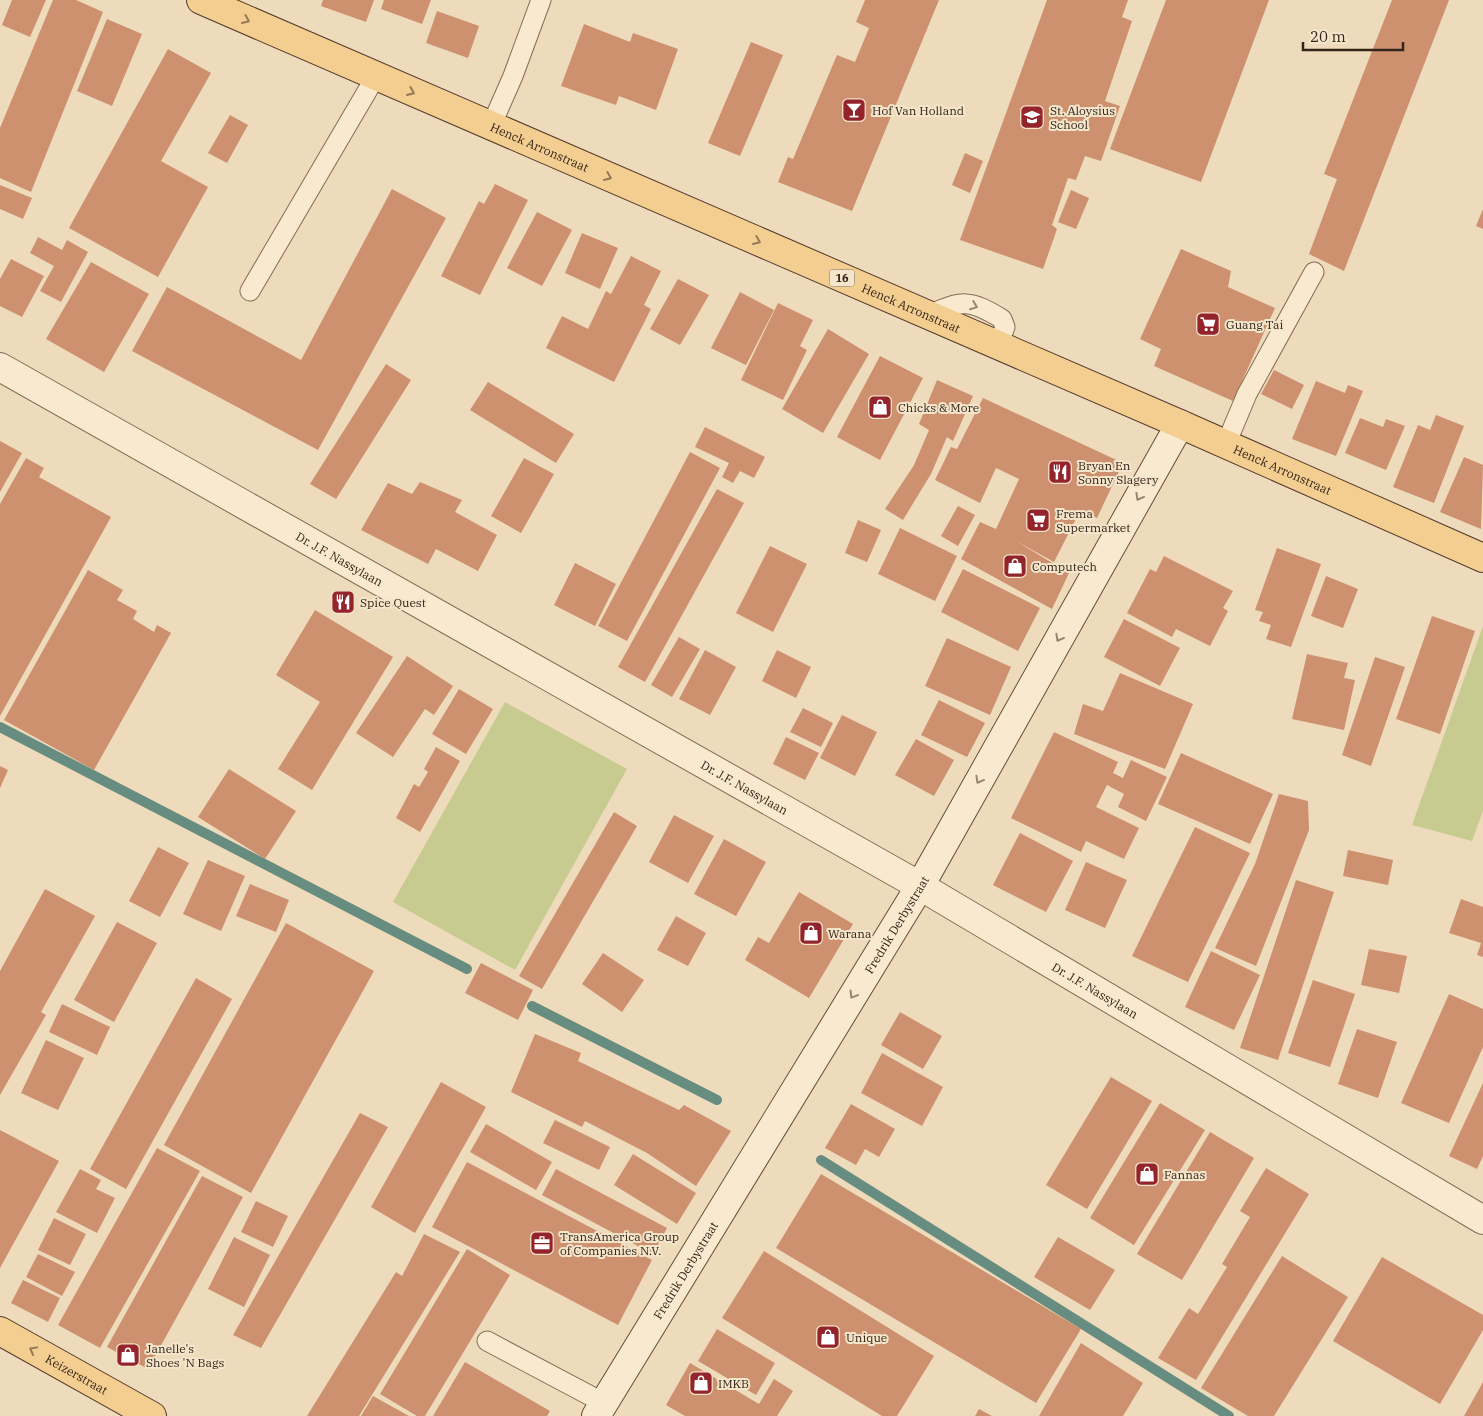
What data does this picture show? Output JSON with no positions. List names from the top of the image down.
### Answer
{
  "streets": {
    "main road": ["Henck Arronstraat", "16", "Keizerstraat"],
    "street": ["Dr. J.F. Nassylaan", "Fredrik Derbystraat"]
  },
  "crossings": [
    ["Henck Arronstraat", "Fredrik Derbystraat"],
    ["Dr. J.F. Nassylaan", "Fredrik Derbystraat"]
  ],
  "one_way": ["Henck Arronstraat", "Fredrik Derbystraat", "Keizerstraat"],
  "places": {
    "bar": ["Hof Van Holland"],
    "school or university": ["St. Aloysius School"],
    "supermarket": ["Guang Tai", "Frema Supermarket"],
    "shop": [
      "Chicks & More",
      "Computech",
      "Warana",
      "Fannas",
      "Unique",
      "Janelle's Shoes 'N Bags",
      "IMKB"
    ],
    "restaurant": ["Bryan En Sonny Slagery", "Spice Quest"],
    "office": ["TransAmerica Group of Companies N.V."]
  },
  "scale_bar": "20 m"
}
